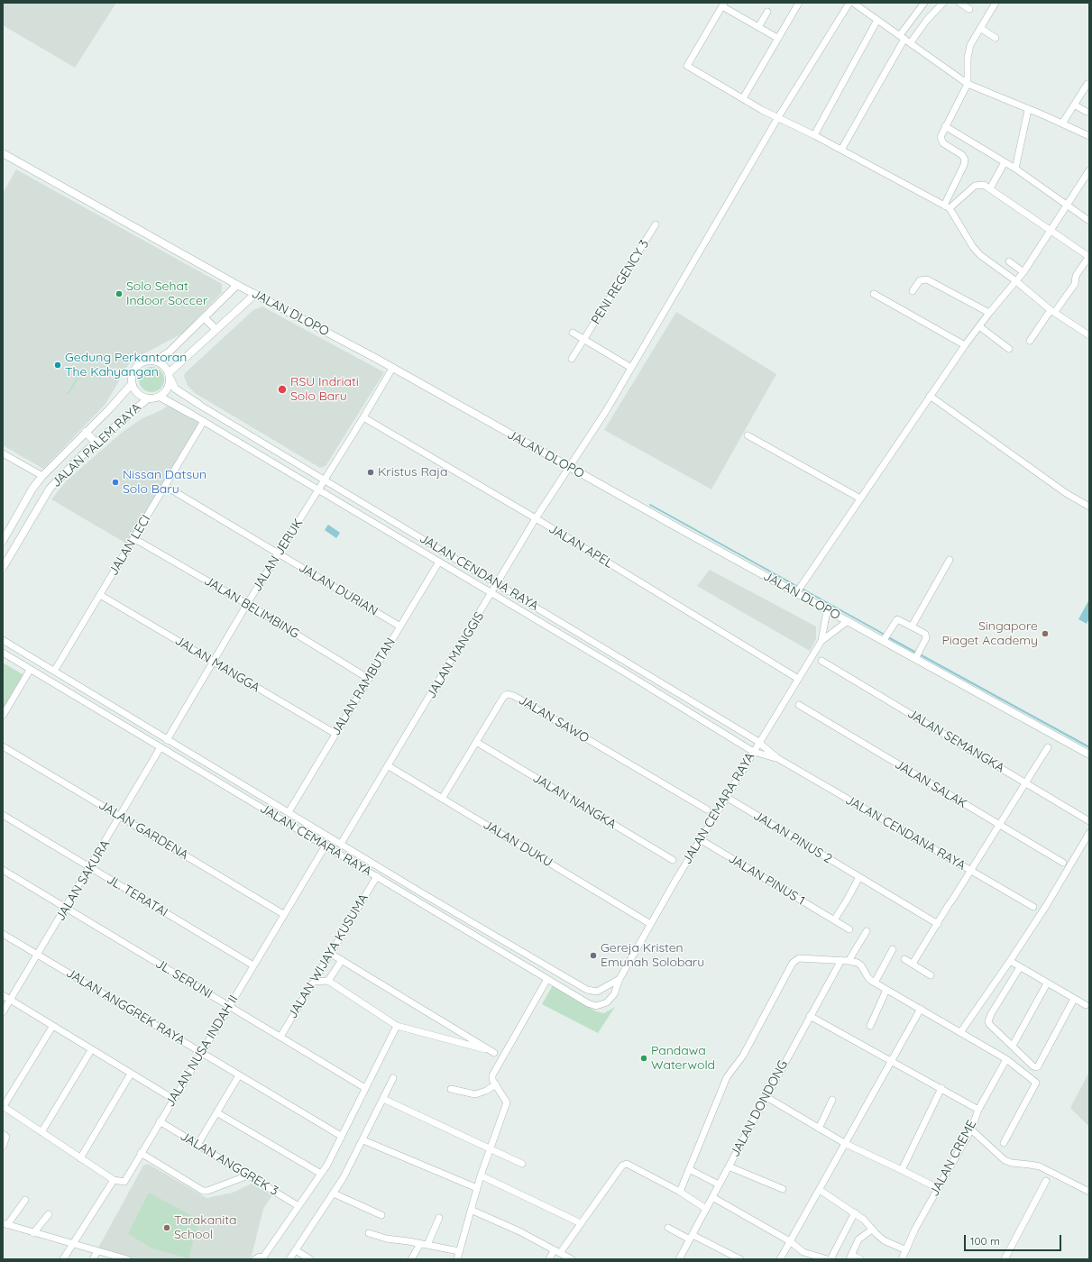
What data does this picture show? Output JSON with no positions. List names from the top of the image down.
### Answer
{
  "streets": {
    "street": [
      "PENI REGENCY 3",
      "JALAN DLOPO",
      "JALAN PALEM RAYA",
      "JALAN LECI",
      "JALAN APEL",
      "JALAN JERUK",
      "JALAN CENDANA RAYA",
      "JALAN DURIAN",
      "JALAN BELIMBING",
      "JALAN MANGGIS",
      "JALAN MANGGA",
      "JALAN RAMBUTAN",
      "JALAN SAWO",
      "JALAN SEMANGKA",
      "JALAN SALAK",
      "JALAN NANGKA",
      "JALAN CEMARA RAYA",
      "JALAN GARDENA",
      "JALAN PINUS 2",
      "JALAN DUKU",
      "JALAN PINUS 1",
      "JALAN SAKURA",
      "JL. TERATAI",
      "JALAN WIJAYA KUSUMA",
      "JL. SERUNI",
      "JALAN ANGGREK RAYA",
      "JALAN NUSA INDAH II",
      "JALAN DONDONG",
      "JALAN CREME",
      "JALAN ANGGREK 3"
    ]
  },
  "crossings": [
    ["JALAN DLOPO", "JALAN MANGGIS"],
    ["JALAN LECI", "JALAN CENDANA RAYA"],
    ["JALAN LECI", "JALAN DURIAN"],
    ["JALAN LECI", "JALAN BELIMBING"],
    ["JALAN LECI", "JALAN MANGGA"],
    ["JALAN APEL", "JALAN JERUK"],
    ["JALAN APEL", "JALAN MANGGIS"],
    ["JALAN JERUK", "JALAN CENDANA RAYA"],
    ["JALAN JERUK", "JALAN DURIAN"],
    ["JALAN JERUK", "JALAN BELIMBING"],
    ["JALAN JERUK", "JALAN MANGGA"],
    ["JALAN JERUK", "JALAN CEMARA RAYA"],
    ["JALAN CENDANA RAYA", "JALAN MANGGIS"],
    ["JALAN CENDANA RAYA", "JALAN RAMBUTAN"],
    ["JALAN CENDANA RAYA", "JALAN CEMARA RAYA"],
    ["JALAN DURIAN", "JALAN RAMBUTAN"],
    ["JALAN BELIMBING", "JALAN RAMBUTAN"],
    ["JALAN MANGGIS", "JALAN CEMARA RAYA"],
    ["JALAN MANGGIS", "JALAN DUKU"],
    ["JALAN MANGGA", "JALAN RAMBUTAN"],
    ["JALAN RAMBUTAN", "JALAN CEMARA RAYA"],
    ["JALAN SAWO", "JALAN NANGKA"],
    ["JALAN SAWO", "JALAN DUKU"],
    ["JALAN CEMARA RAYA", "JALAN PINUS 2"],
    ["JALAN CEMARA RAYA", "JALAN PINUS 1"],
    ["JALAN CEMARA RAYA", "JALAN SAKURA"],
    ["JALAN CEMARA RAYA", "JALAN WIJAYA KUSUMA"],
    ["JALAN CEMARA RAYA", "JALAN NUSA INDAH II"],
    ["JALAN GARDENA", "JALAN SAKURA"],
    ["JALAN GARDENA", "JALAN NUSA INDAH II"],
    ["JALAN SAKURA", "JL. TERATAI"],
    ["JALAN SAKURA", "JL. SERUNI"],
    ["JALAN SAKURA", "JALAN ANGGREK RAYA"],
    ["JL. TERATAI", "JALAN NUSA INDAH II"],
    ["JALAN WIJAYA KUSUMA", "JL. SERUNI"],
    ["JL. SERUNI", "JALAN NUSA INDAH II"],
    ["JALAN ANGGREK RAYA", "JALAN NUSA INDAH II"],
    ["JALAN NUSA INDAH II", "JALAN ANGGREK 3"]
  ],
  "places": [
    "Solo Sehat Indoor Soccer",
    "Gedung Perkantoran The Kahyangan",
    "RSU Indriati Solo Baru",
    "Kristus Raja",
    "Nissan Datsun Solo Baru",
    "Singapore Piaget Academy",
    "Gereja Kristen Emunah Solobaru",
    "Pandawa Waterwold",
    "Tarakanita School"
  ],
  "scale_bar": "100 m"
}
